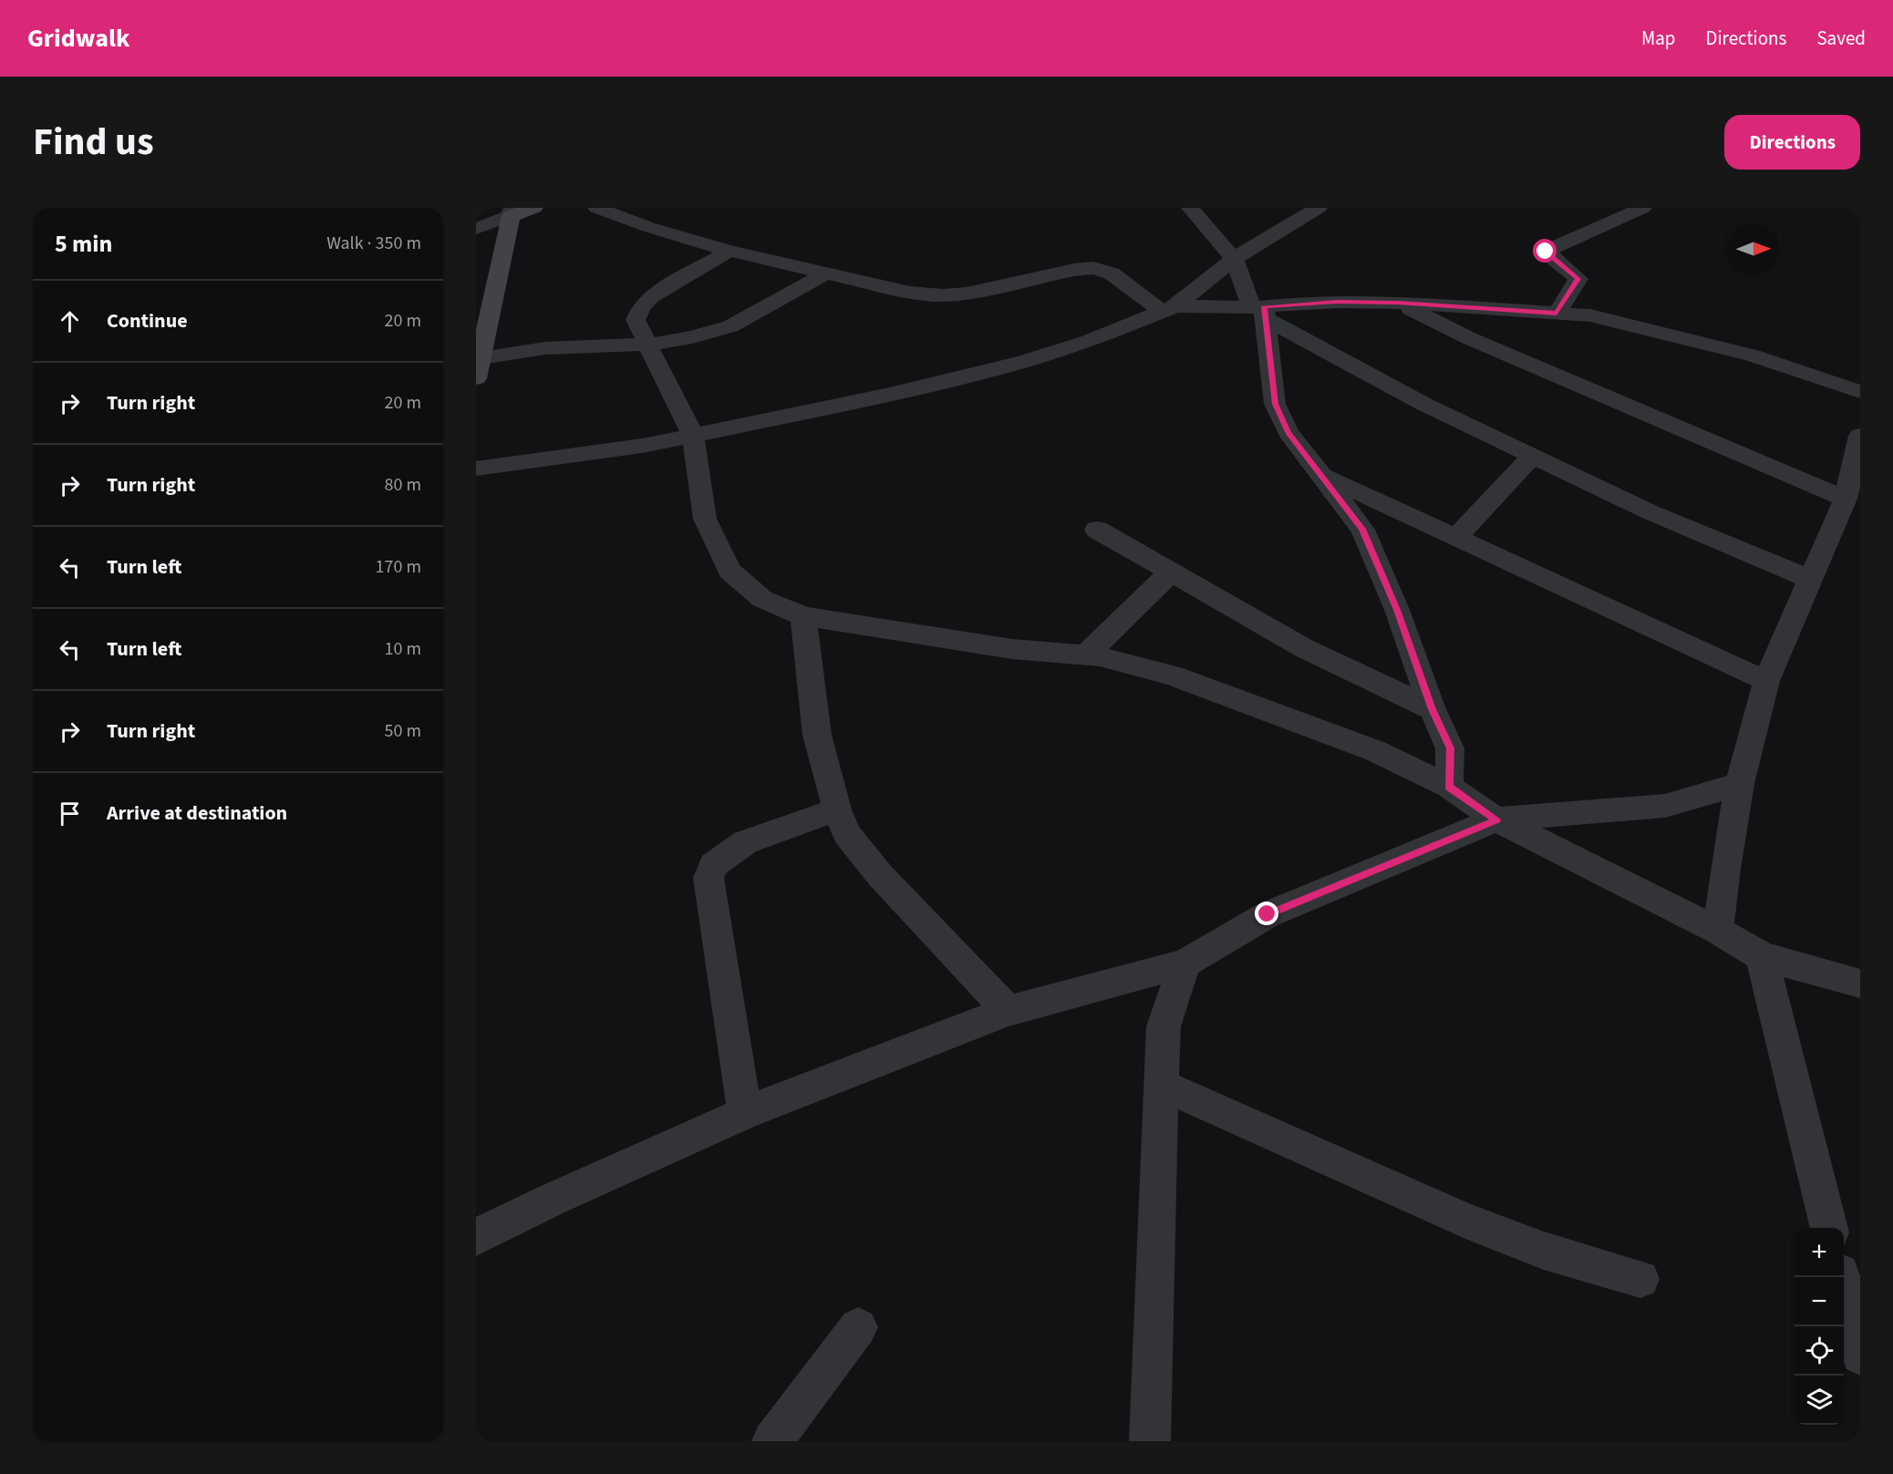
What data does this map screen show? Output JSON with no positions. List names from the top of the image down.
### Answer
{
  "north": "right",
  "page": {
    "header": "Gridwalk",
    "nav": ["Map", "Directions", "Saved"],
    "title": "Find us",
    "buttons": "Directions",
    "heading": ["5 min", "Walk · 350 m"],
    "list": [
      ["Continue", "20 m"],
      ["Turn right", "20 m"],
      ["Turn right", "80 m"],
      ["Turn left", "170 m"],
      ["Turn left", "10 m"],
      ["Turn right", "50 m"],
      "Arrive at destination"
    ],
    "map_buttons": ["+", "−"]
  }
}
